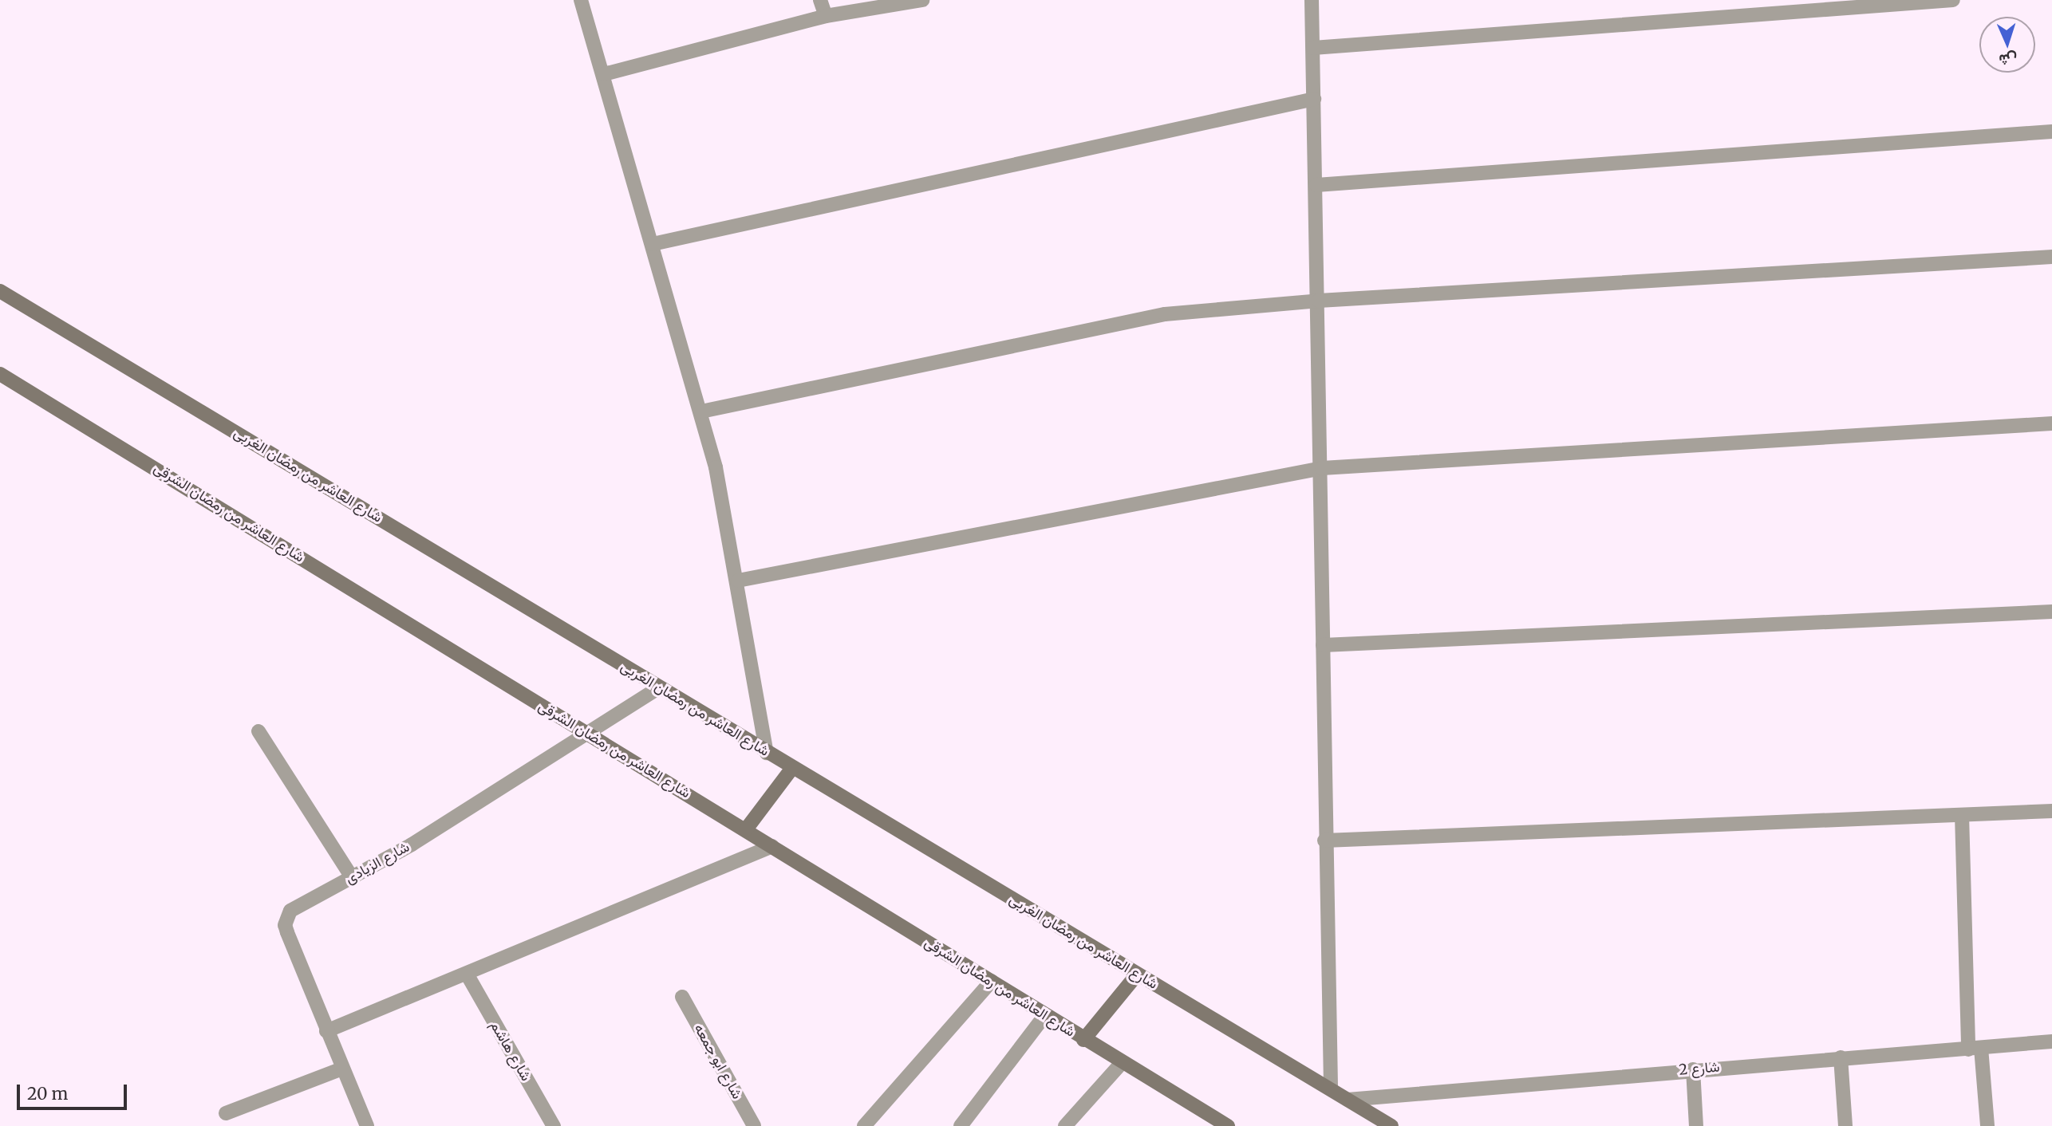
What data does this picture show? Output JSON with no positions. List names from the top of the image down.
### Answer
{
  "streets": {
    "street": [
      "شارع العاشر من رمضان الغربى",
      "شارع العاشر من رمضان الشرقى",
      "شارع الزيادى",
      "شارع هاشم",
      "شارع ابو جمعه",
      "شارع 2"
    ]
  },
  "crossings": [
    ["شارع العاشر من رمضان الغربى", "شارع الزيادى"],
    ["شارع العاشر من رمضان الغربى", "شارع 2"],
    ["شارع العاشر من رمضان الشرقى", "شارع الزيادى"]
  ],
  "scale_bar": "20 m",
  "north": "bottom"
}
